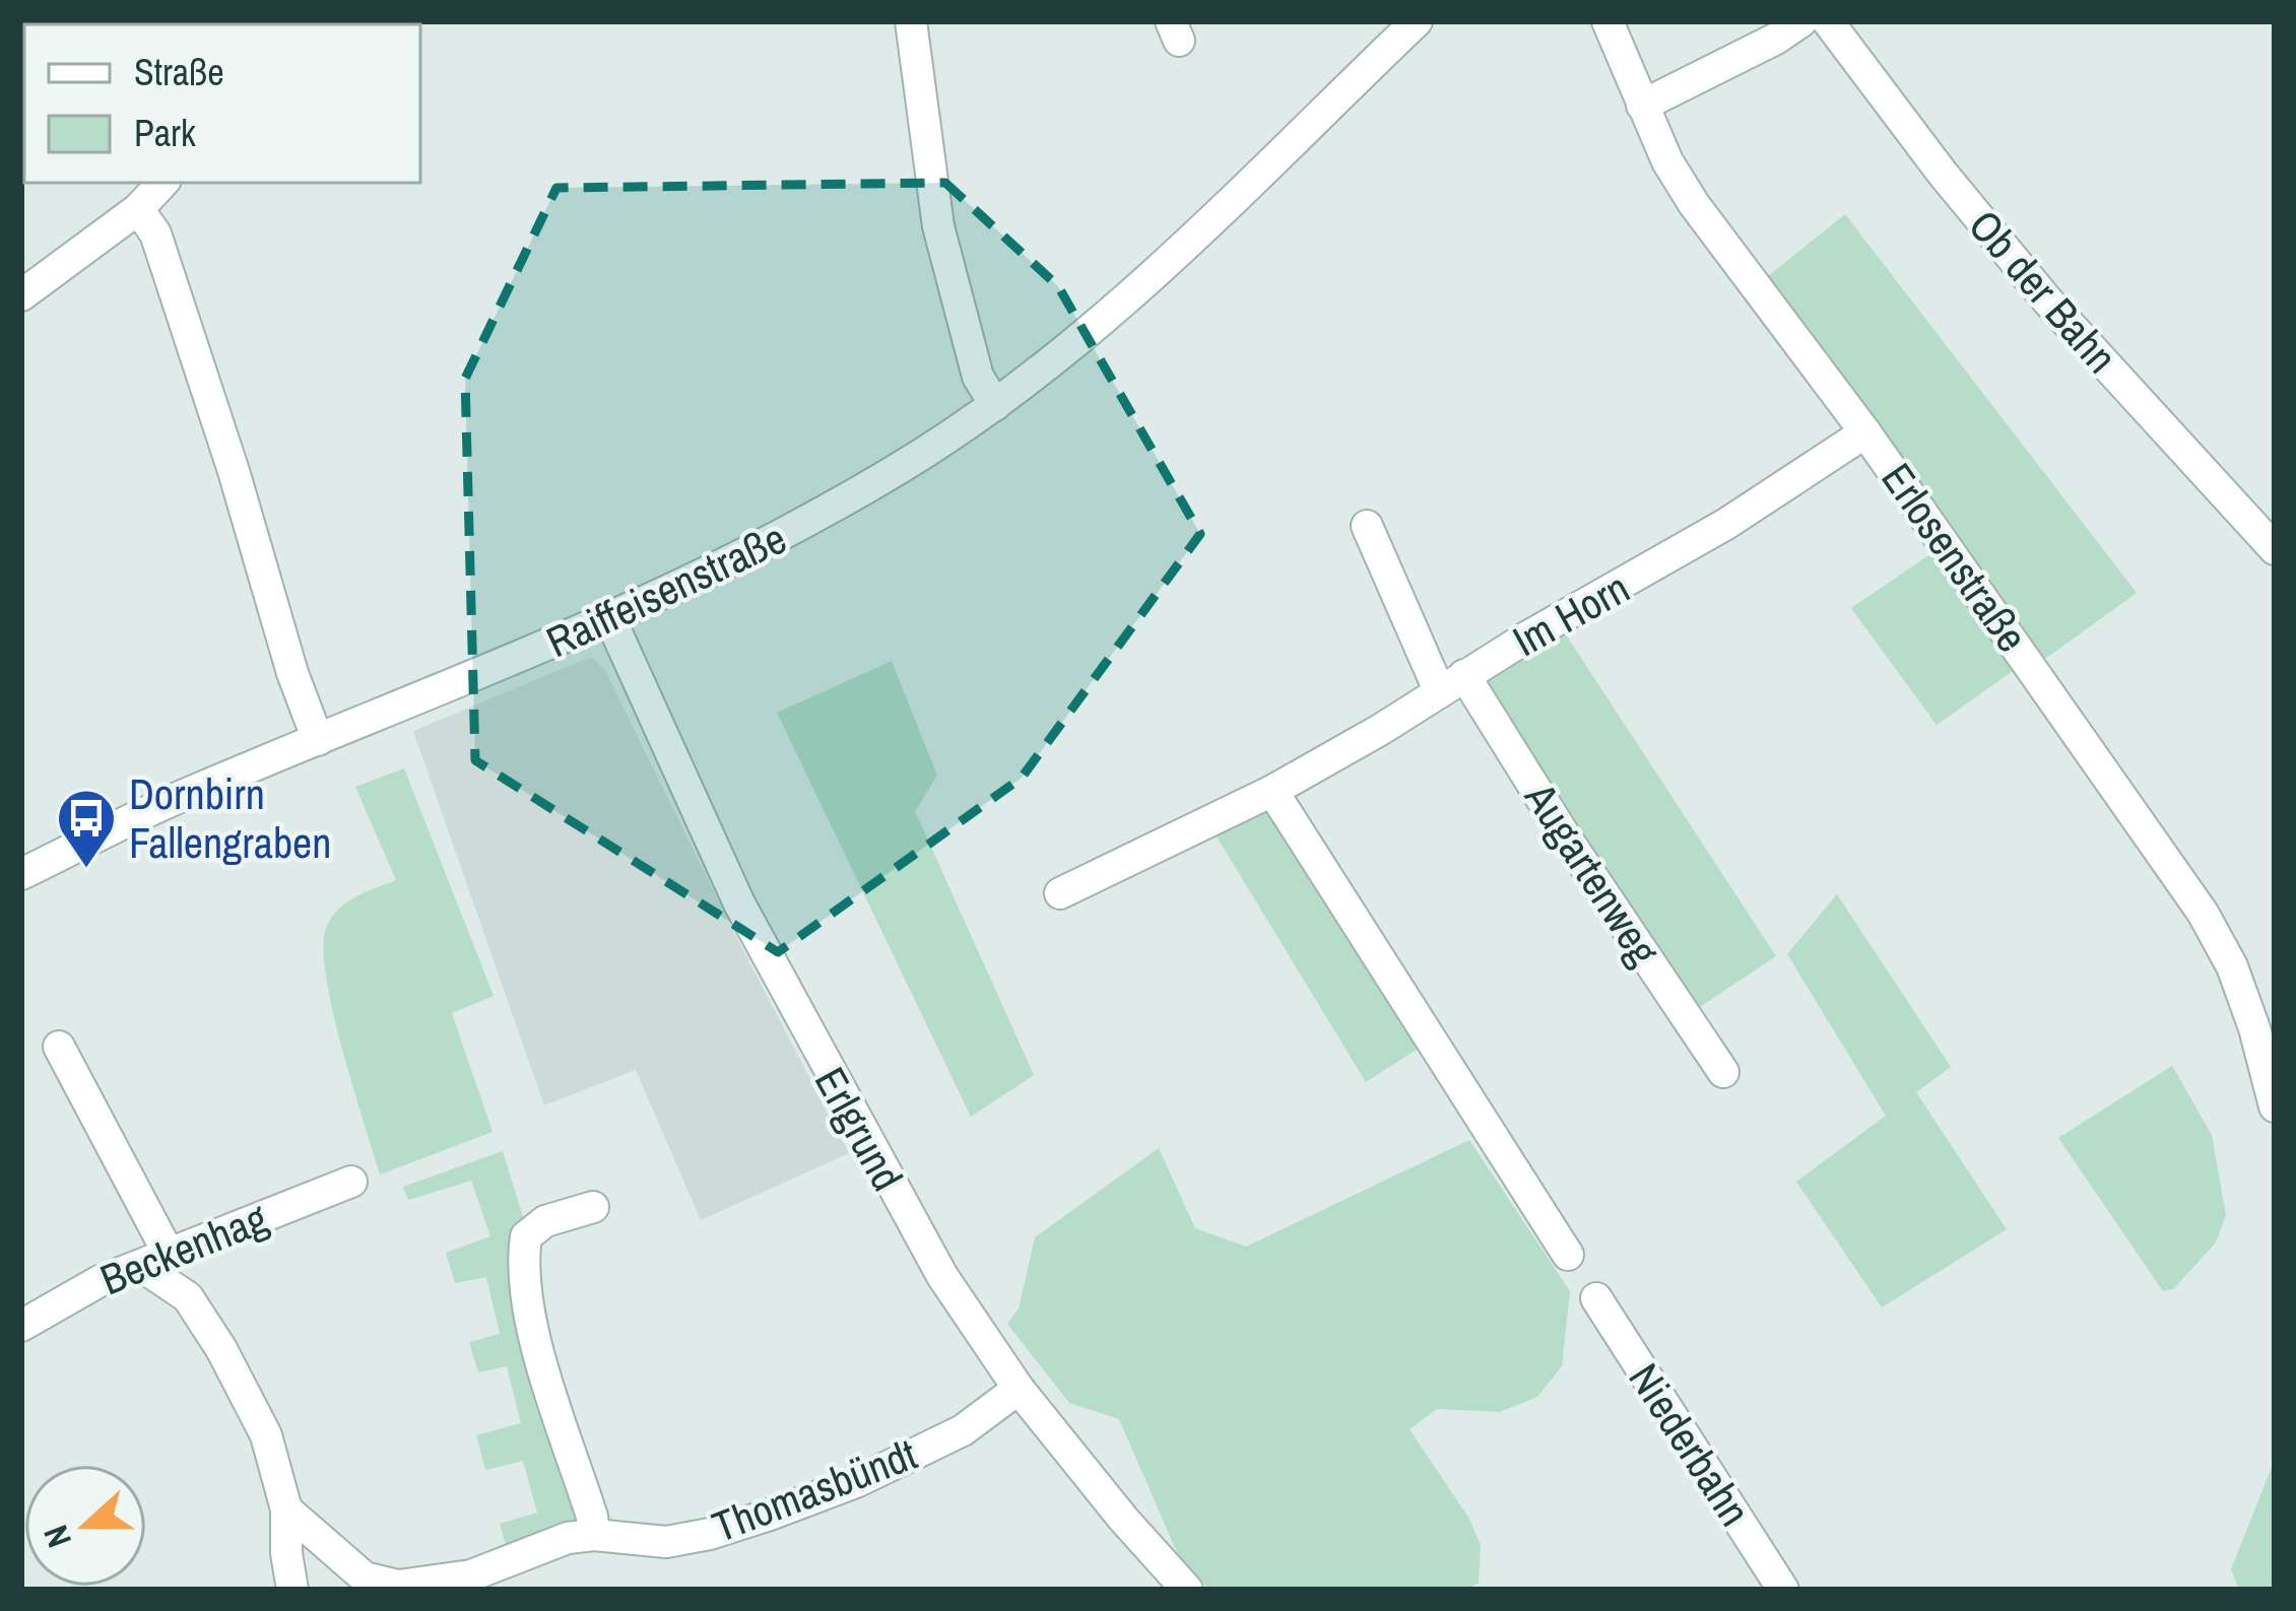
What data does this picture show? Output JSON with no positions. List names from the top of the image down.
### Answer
{
  "streets": {
    "street": [
      "Ob der Bahn",
      "Erlosenstraße",
      "Raiffeisenstraße",
      "Im Horn",
      "Augartenweg",
      "Erlgrund",
      "Beckenhag",
      "Niederbahn",
      "Thomasbündt"
    ]
  },
  "crossings": [
    ["Erlosenstraße", "Im Horn"],
    ["Raiffeisenstraße", "Erlgrund"],
    ["Im Horn", "Augartenweg"],
    ["Erlgrund", "Thomasbündt"]
  ],
  "places": {
    "bus stop": ["Dornbirn Fallengraben"]
  },
  "legend": ["Straße", "Park"],
  "north": "left"
}
